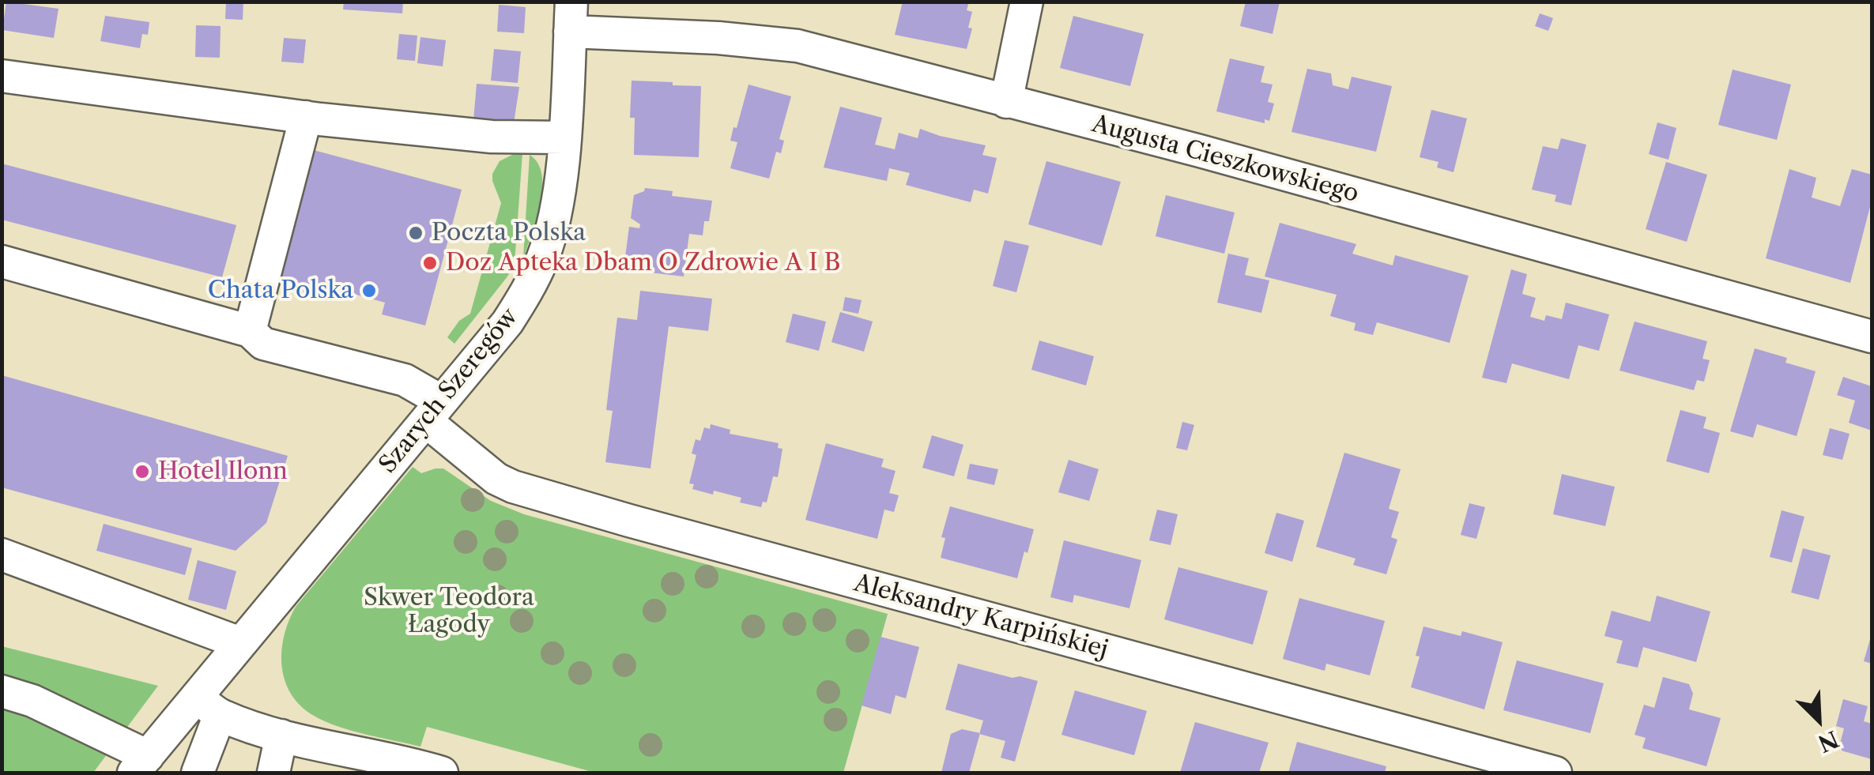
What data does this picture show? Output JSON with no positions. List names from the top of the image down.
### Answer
{
  "streets": {
    "street": ["Augusta Cieszkowskiego", "Szarych Szeregów", "Aleksandry Karpińskiej"]
  },
  "crossings": [
    ["Augusta Cieszkowskiego", "Szarych Szeregów"],
    ["Szarych Szeregów", "Aleksandry Karpińskiej"]
  ],
  "parks": ["Skwer Teodora Łagody"],
  "places": [
    "Poczta Polska",
    "Doz Apteka Dbam O Zdrowie A I B",
    "Chata Polska",
    "Hotel Ilonn"
  ],
  "north": "bottom right"
}
